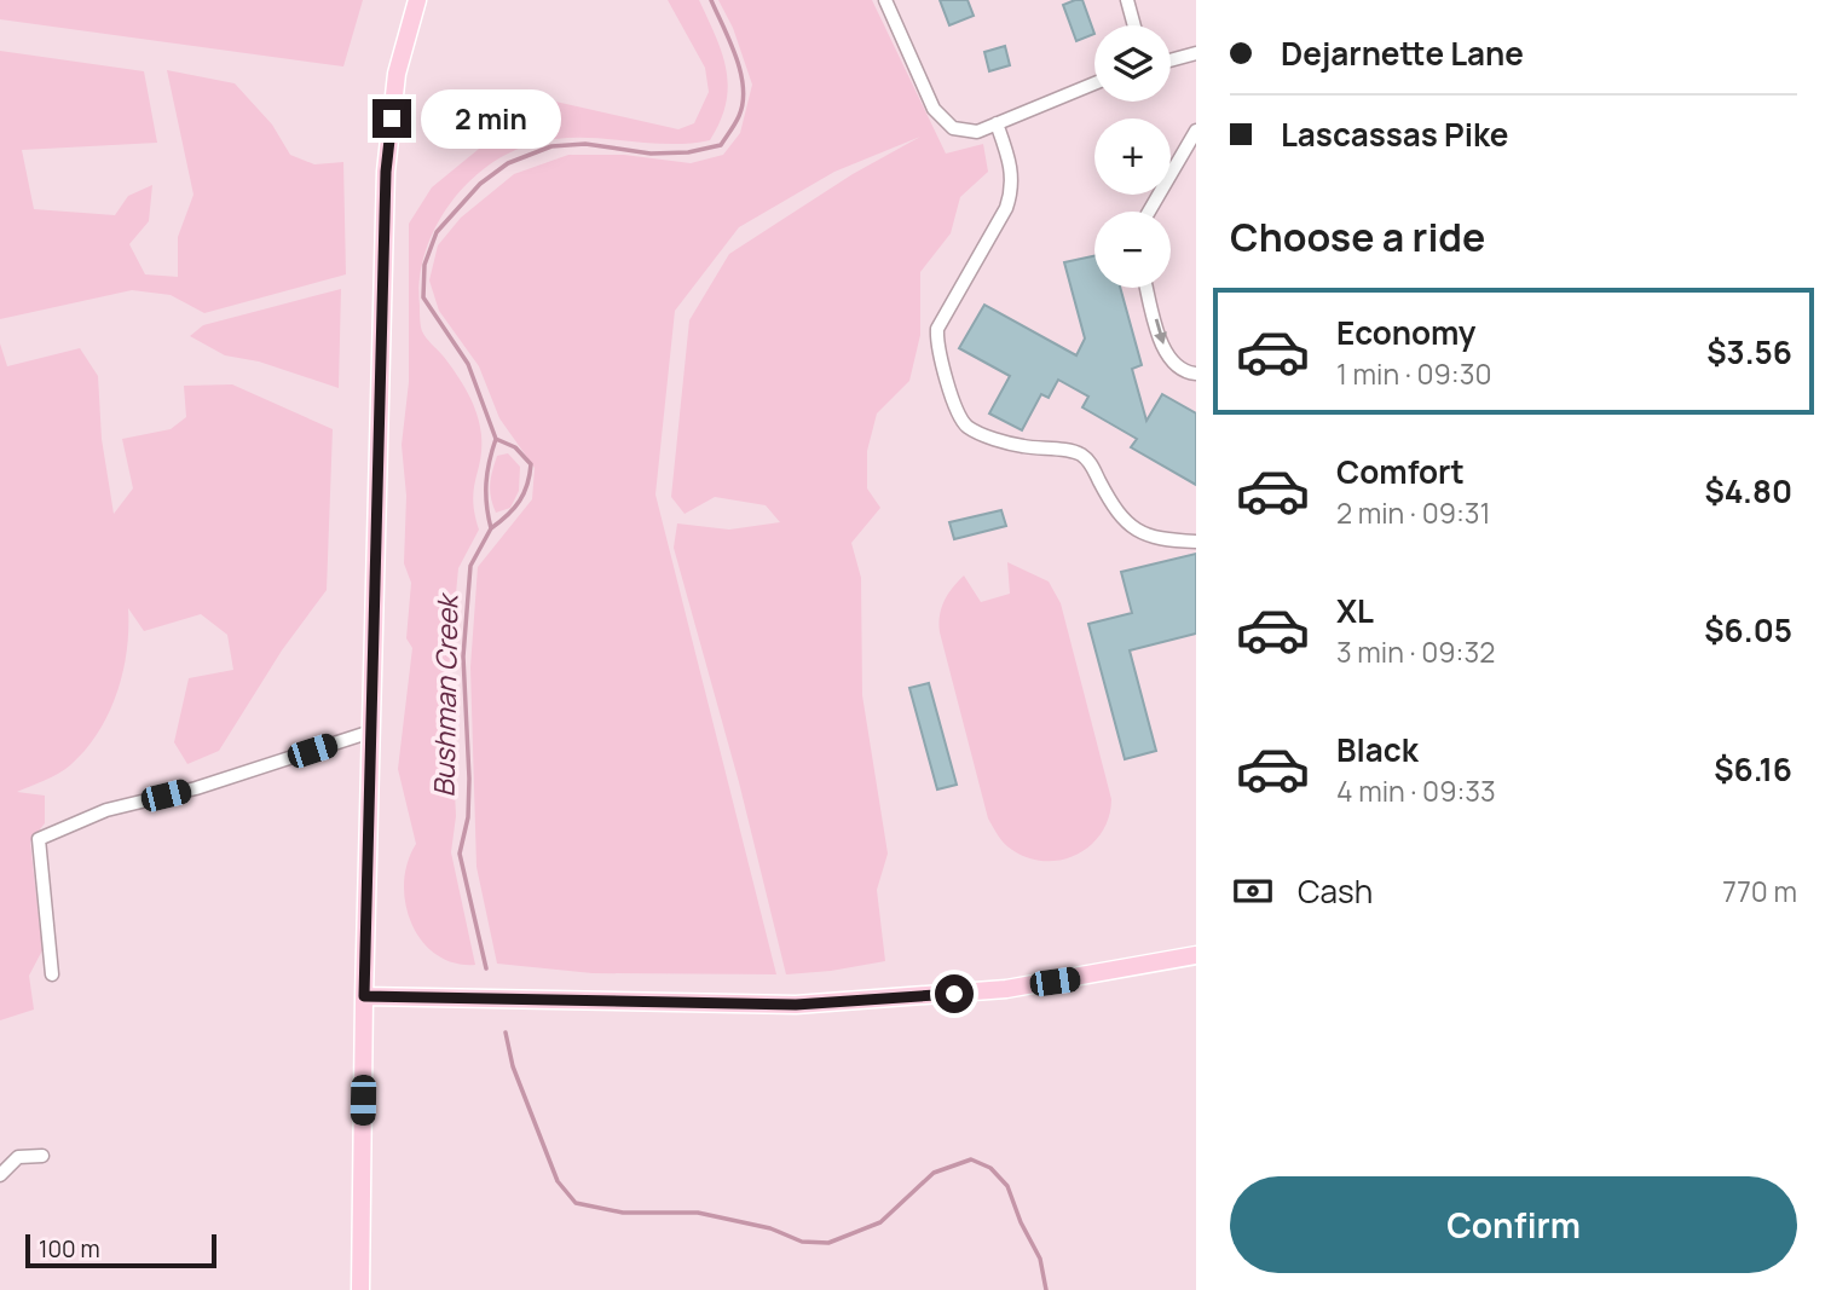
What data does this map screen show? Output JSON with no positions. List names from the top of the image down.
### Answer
{
  "water": ["Bushman Creek"],
  "scale_bar": "100 m",
  "page": {
    "banner": ["Dejarnette Lane", "Lascassas Pike"],
    "map_buttons": ["+", "−"],
    "bubble": "2 min",
    "heading": "Choose a ride",
    "list": [
      {
        "name": "Economy",
        "note": "1 min · 09:30",
        "value": "$3.56"
      },
      {
        "name": "Comfort",
        "note": "2 min · 09:31",
        "value": "$4.80"
      },
      {
        "name": "XL",
        "note": "3 min · 09:32",
        "value": "$6.05"
      },
      {
        "name": "Black",
        "note": "4 min · 09:33",
        "value": "$6.16"
      }
    ],
    "pay": ["Cash", "770 m"],
    "buttons": "Confirm",
    "scale": "100 m"
  }
}
